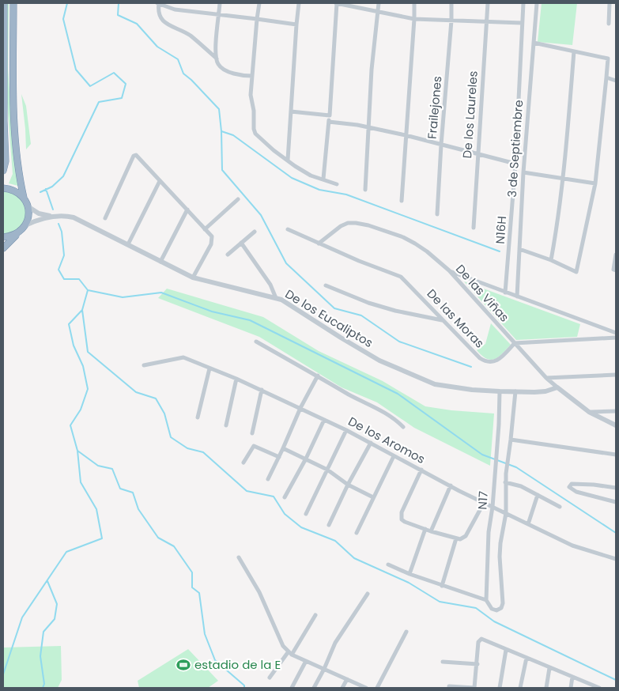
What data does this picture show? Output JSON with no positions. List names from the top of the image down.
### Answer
{
  "streets": {
    "street": [
      "Frailejones",
      "De los Laureles",
      "3 de Septiembre",
      "N16H",
      "De las Viñas",
      "De los Eucaliptos",
      "De las Moras",
      "De los Aromos",
      "N17"
    ]
  },
  "crossings": [
    ["De las Viñas", "De los Eucaliptos"],
    ["De las Viñas", "De las Moras"],
    ["De los Eucaliptos", "N17"],
    ["De los Aromos", "N17"]
  ],
  "places": {
    "sports": ["estadio de la E"]
  }
}
